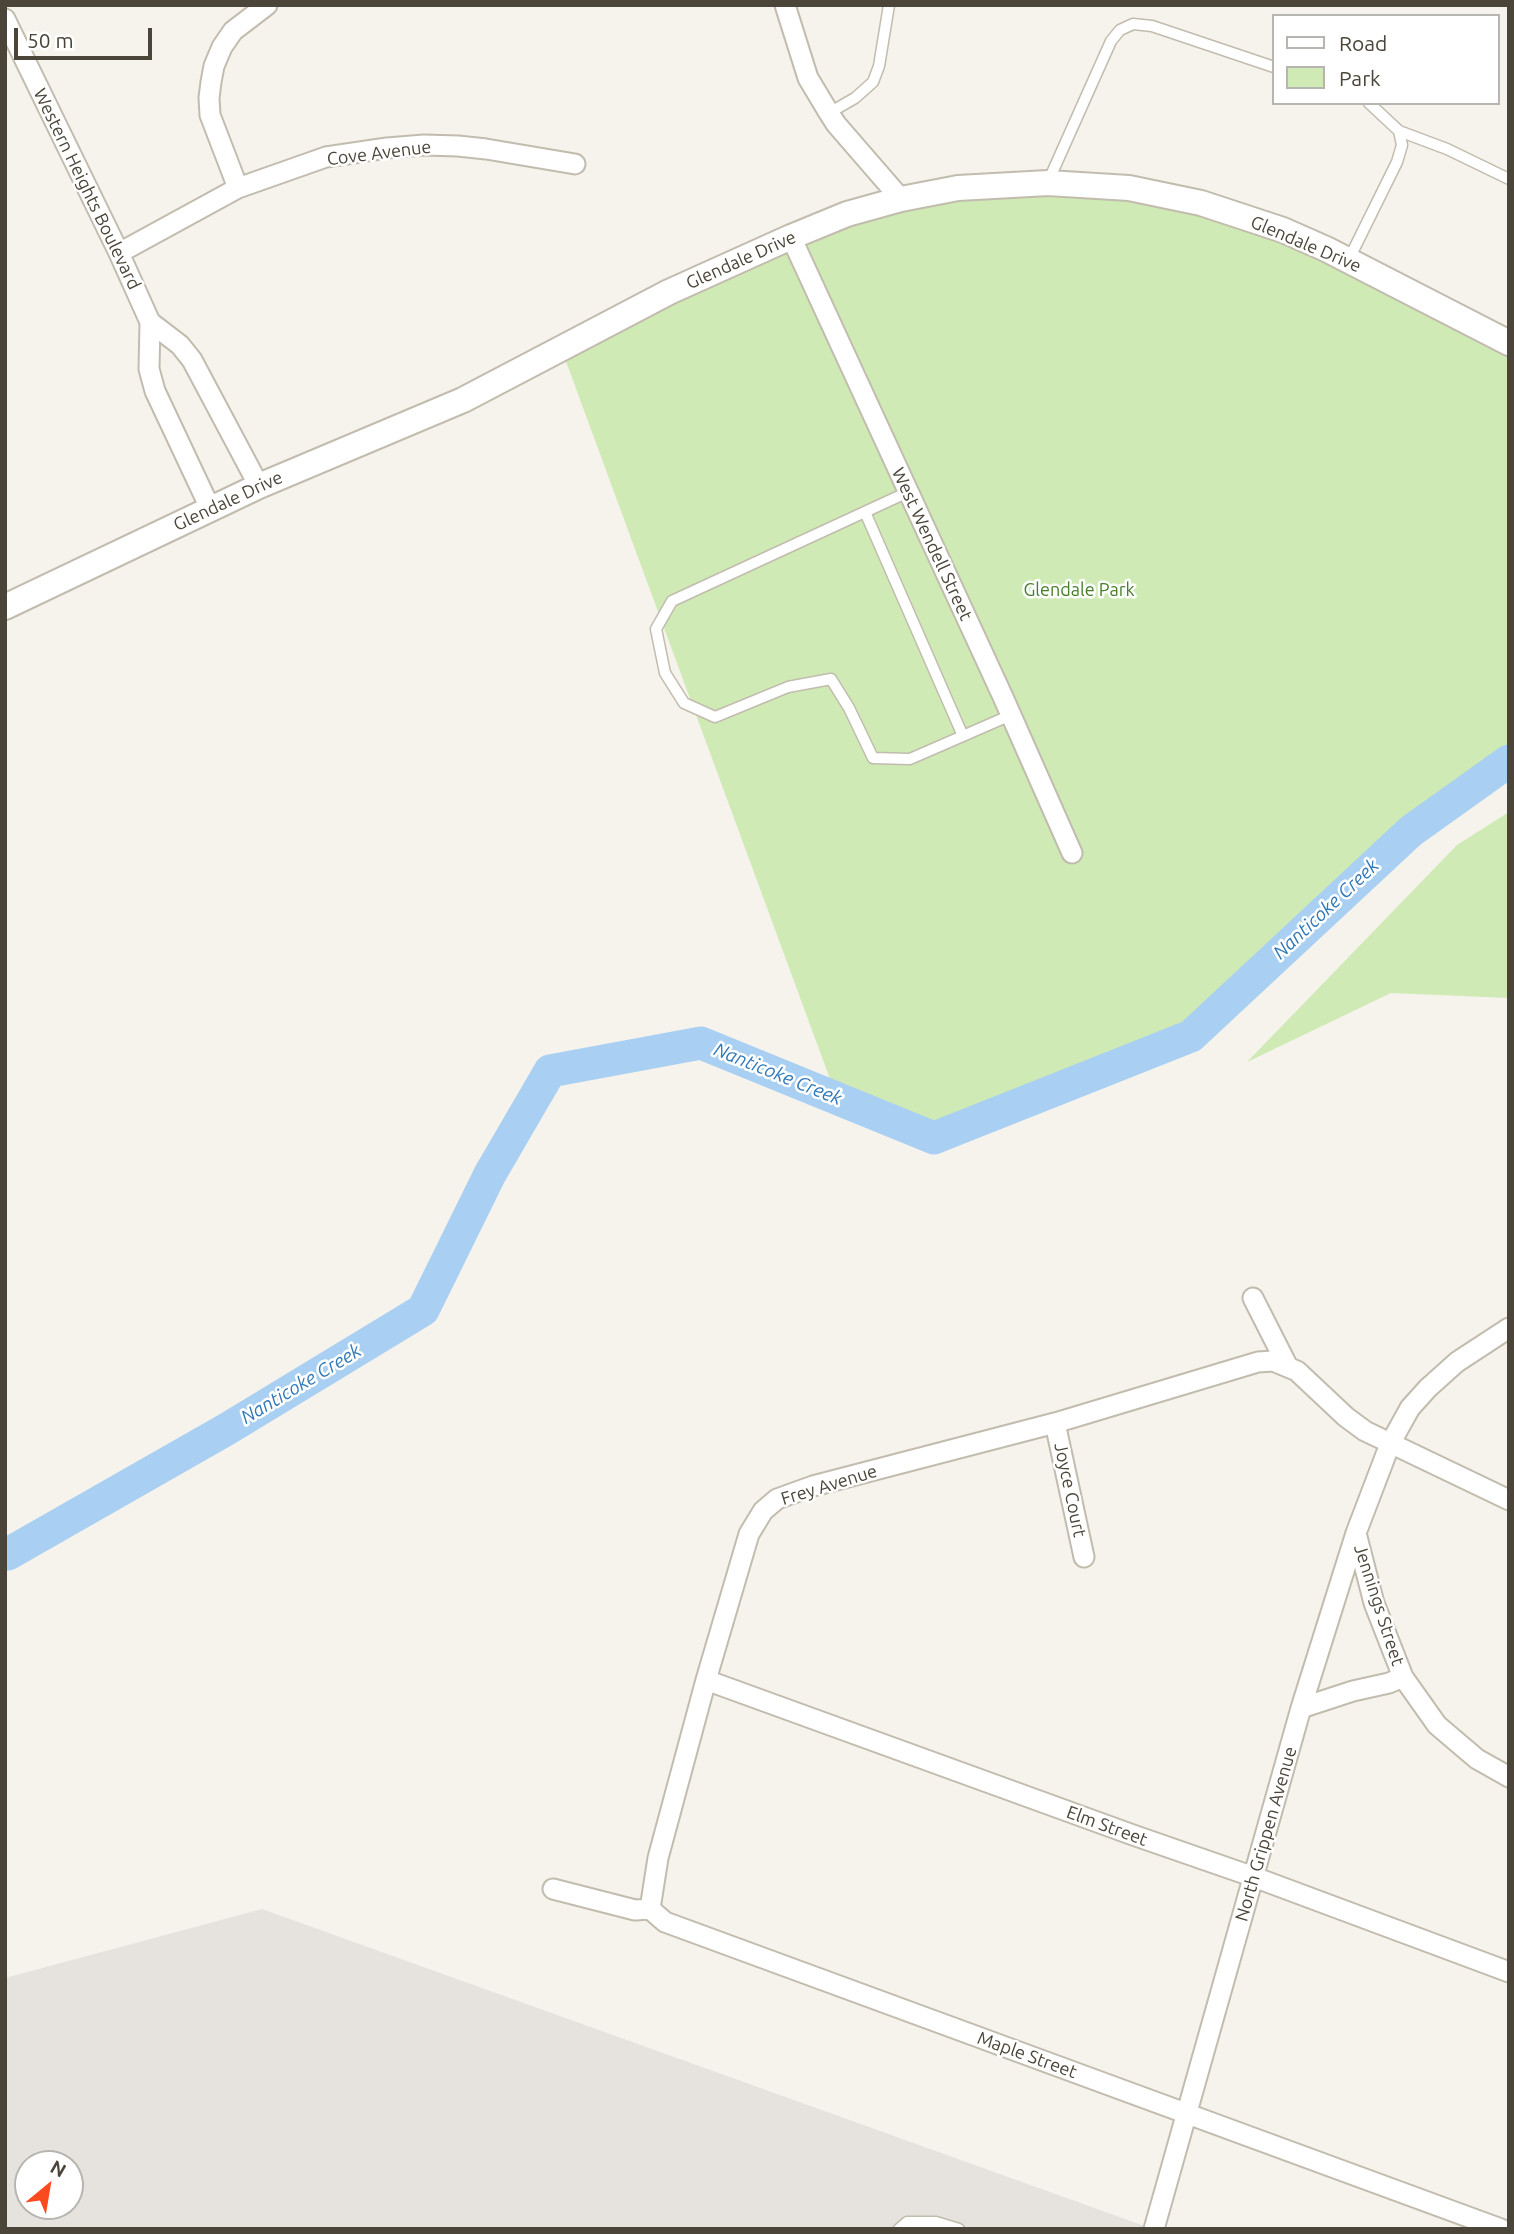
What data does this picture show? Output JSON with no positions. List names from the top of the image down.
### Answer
{
  "streets": {
    "street": [
      "Cove Avenue",
      "Western Heights Boulevard",
      "Glendale Drive",
      "West Wendell Street",
      "Frey Avenue",
      "Joyce Court",
      "Jennings Street",
      "Elm Street",
      "North Grippen Avenue",
      "Maple Street"
    ]
  },
  "crossings": [
    ["Cove Avenue", "Western Heights Boulevard"],
    ["Western Heights Boulevard", "Glendale Drive"],
    ["Glendale Drive", "West Wendell Street"],
    ["Frey Avenue", "Joyce Court"],
    ["Frey Avenue", "Elm Street"],
    ["Frey Avenue", "Maple Street"],
    ["Jennings Street", "North Grippen Avenue"],
    ["Elm Street", "North Grippen Avenue"],
    ["North Grippen Avenue", "Maple Street"]
  ],
  "water": ["Nanticoke Creek"],
  "parks": ["Glendale Park"],
  "legend": ["Road", "Park"],
  "scale_bar": "50 m",
  "north": "top right"
}
